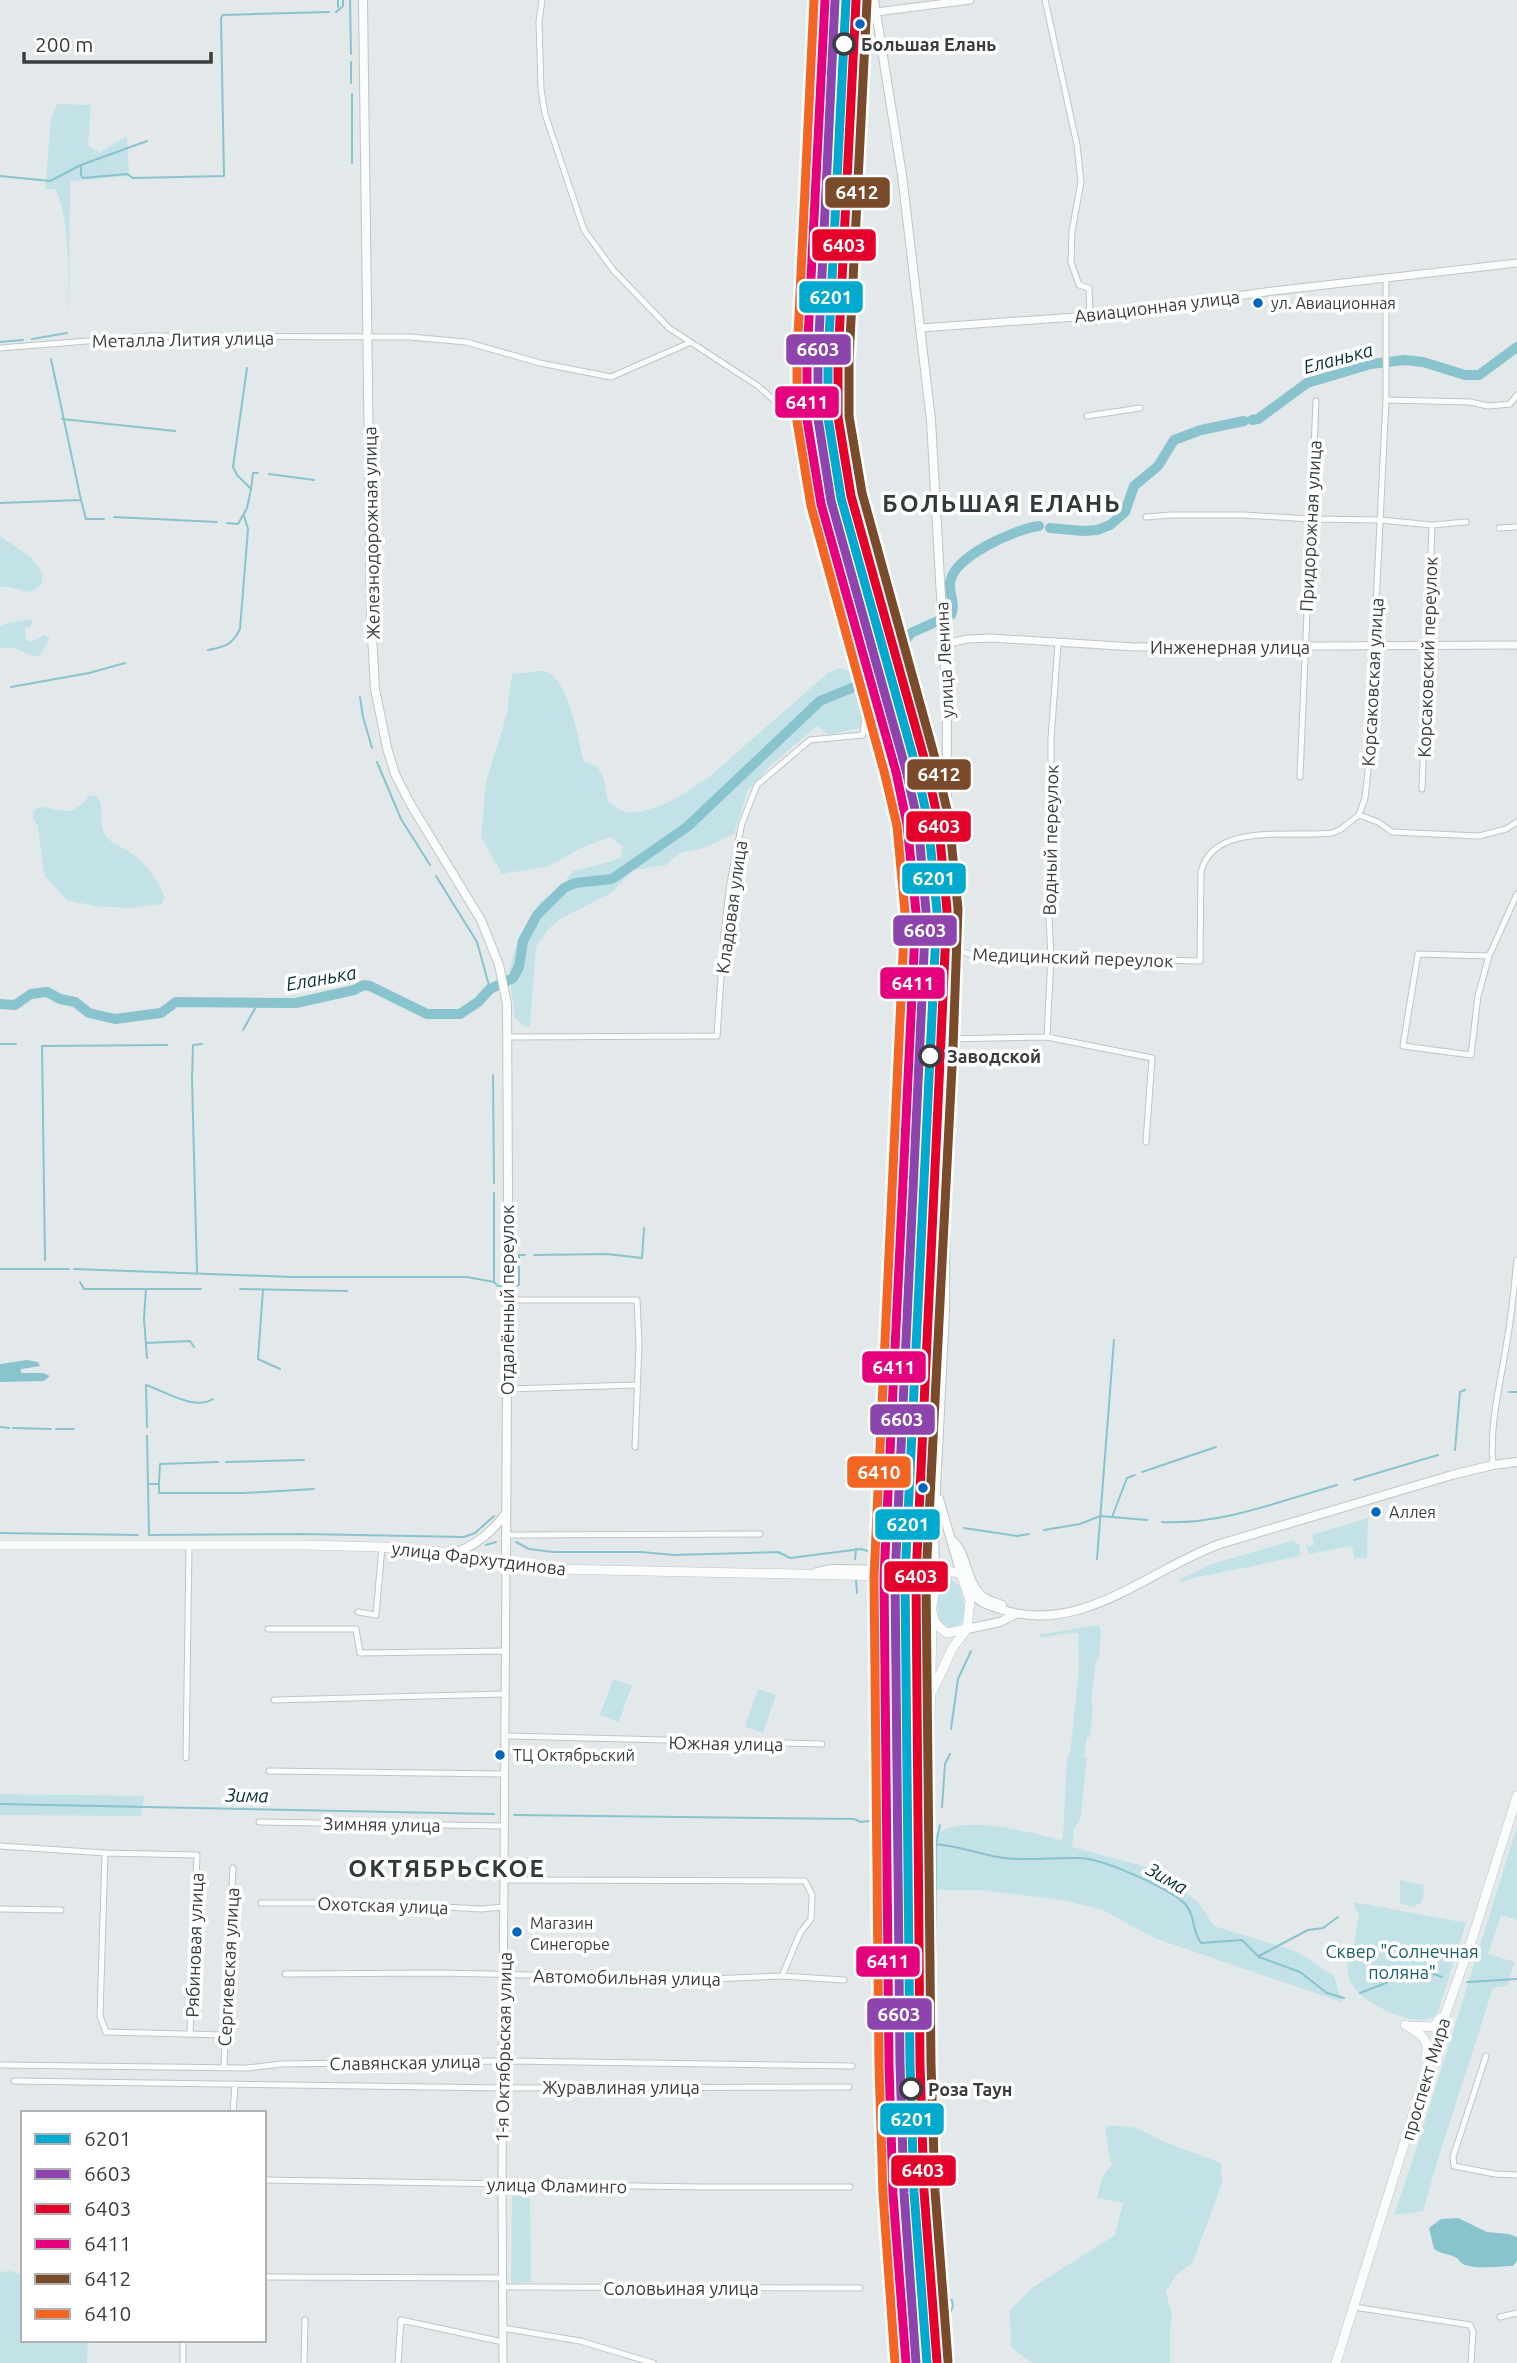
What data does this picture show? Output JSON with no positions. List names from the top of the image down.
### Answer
{
  "streets": {
    "main road": [
      "Железнодорожная улица",
      "улица Ленина",
      "Отдалённый переулок",
      "улица Фархутдинова",
      "проспект Мира"
    ],
    "street": [
      "Авиационная улица",
      "Металла Лития улица",
      "Придорожная улица",
      "Инженерная улица",
      "Корсаковский переулок",
      "Корсаковская улица",
      "Водный переулок",
      "Кладовая улица",
      "Медицинский переулок",
      "Южная улица",
      "Зимняя улица",
      "Охотская улица",
      "Рябиновая улица",
      "Сергиевская улица",
      "Автомобильная улица",
      "1-я Октябрьская улица",
      "Славянская улица",
      "Журавлиная улица",
      "улица Фламинго",
      "Соловьиная улица"
    ]
  },
  "crossings": [
    ["Авиационная улица", "улица Ленина"],
    ["Авиационная улица", "Корсаковская улица"],
    ["Металла Лития улица", "Железнодорожная улица"],
    ["Металла Лития улица", "Кладовая улица"],
    ["Придорожная улица", "Инженерная улица"],
    ["Железнодорожная улица", "Кладовая улица"],
    ["Железнодорожная улица", "Отдалённый переулок"],
    ["Инженерная улица", "Корсаковский переулок"],
    ["Инженерная улица", "улица Ленина"],
    ["Инженерная улица", "Корсаковская улица"],
    ["Инженерная улица", "Водный переулок"],
    ["улица Ленина", "Медицинский переулок"],
    ["Корсаковская улица", "Медицинский переулок"],
    ["Водный переулок", "Медицинский переулок"],
    ["Кладовая улица", "Отдалённый переулок"],
    ["Отдалённый переулок", "улица Фархутдинова"],
    ["Отдалённый переулок", "1-я Октябрьская улица"],
    ["улица Фархутдинова", "1-я Октябрьская улица"],
    ["Южная улица", "1-я Октябрьская улица"],
    ["Зимняя улица", "1-я Октябрьская улица"],
    ["Охотская улица", "1-я Октябрьская улица"],
    ["Сергиевская улица", "Славянская улица"],
    ["Автомобильная улица", "1-я Октябрьская улица"],
    ["1-я Октябрьская улица", "Славянская улица"],
    ["1-я Октябрьская улица", "Журавлиная улица"],
    ["1-я Октябрьская улица", "улица Фламинго"],
    ["1-я Октябрьская улица", "Соловьиная улица"]
  ],
  "districts": ["БОЛЬШАЯ ЕЛАНЬ", "ОКТЯБРЬСКОЕ"],
  "water": ["Еланька", "Зима"],
  "parks": ["Сквер \"Солнечная поляна\""],
  "places": [
    "Большая Елань",
    "ул. Авиационная",
    "Заводской",
    "Аллея",
    "ТЦ Октябрьский",
    "Магазин Синегорье",
    "Роза Таун"
  ],
  "lines": [
    "transit line 6201",
    "transit line 6603",
    "transit line 6411",
    "transit line 6410",
    "transit line 6403",
    "transit line 6412"
  ],
  "legend": [
    "6201",
    "6603",
    "6403",
    "6411",
    "6412",
    "6410"
  ],
  "scale_bar": "200 m"
}
